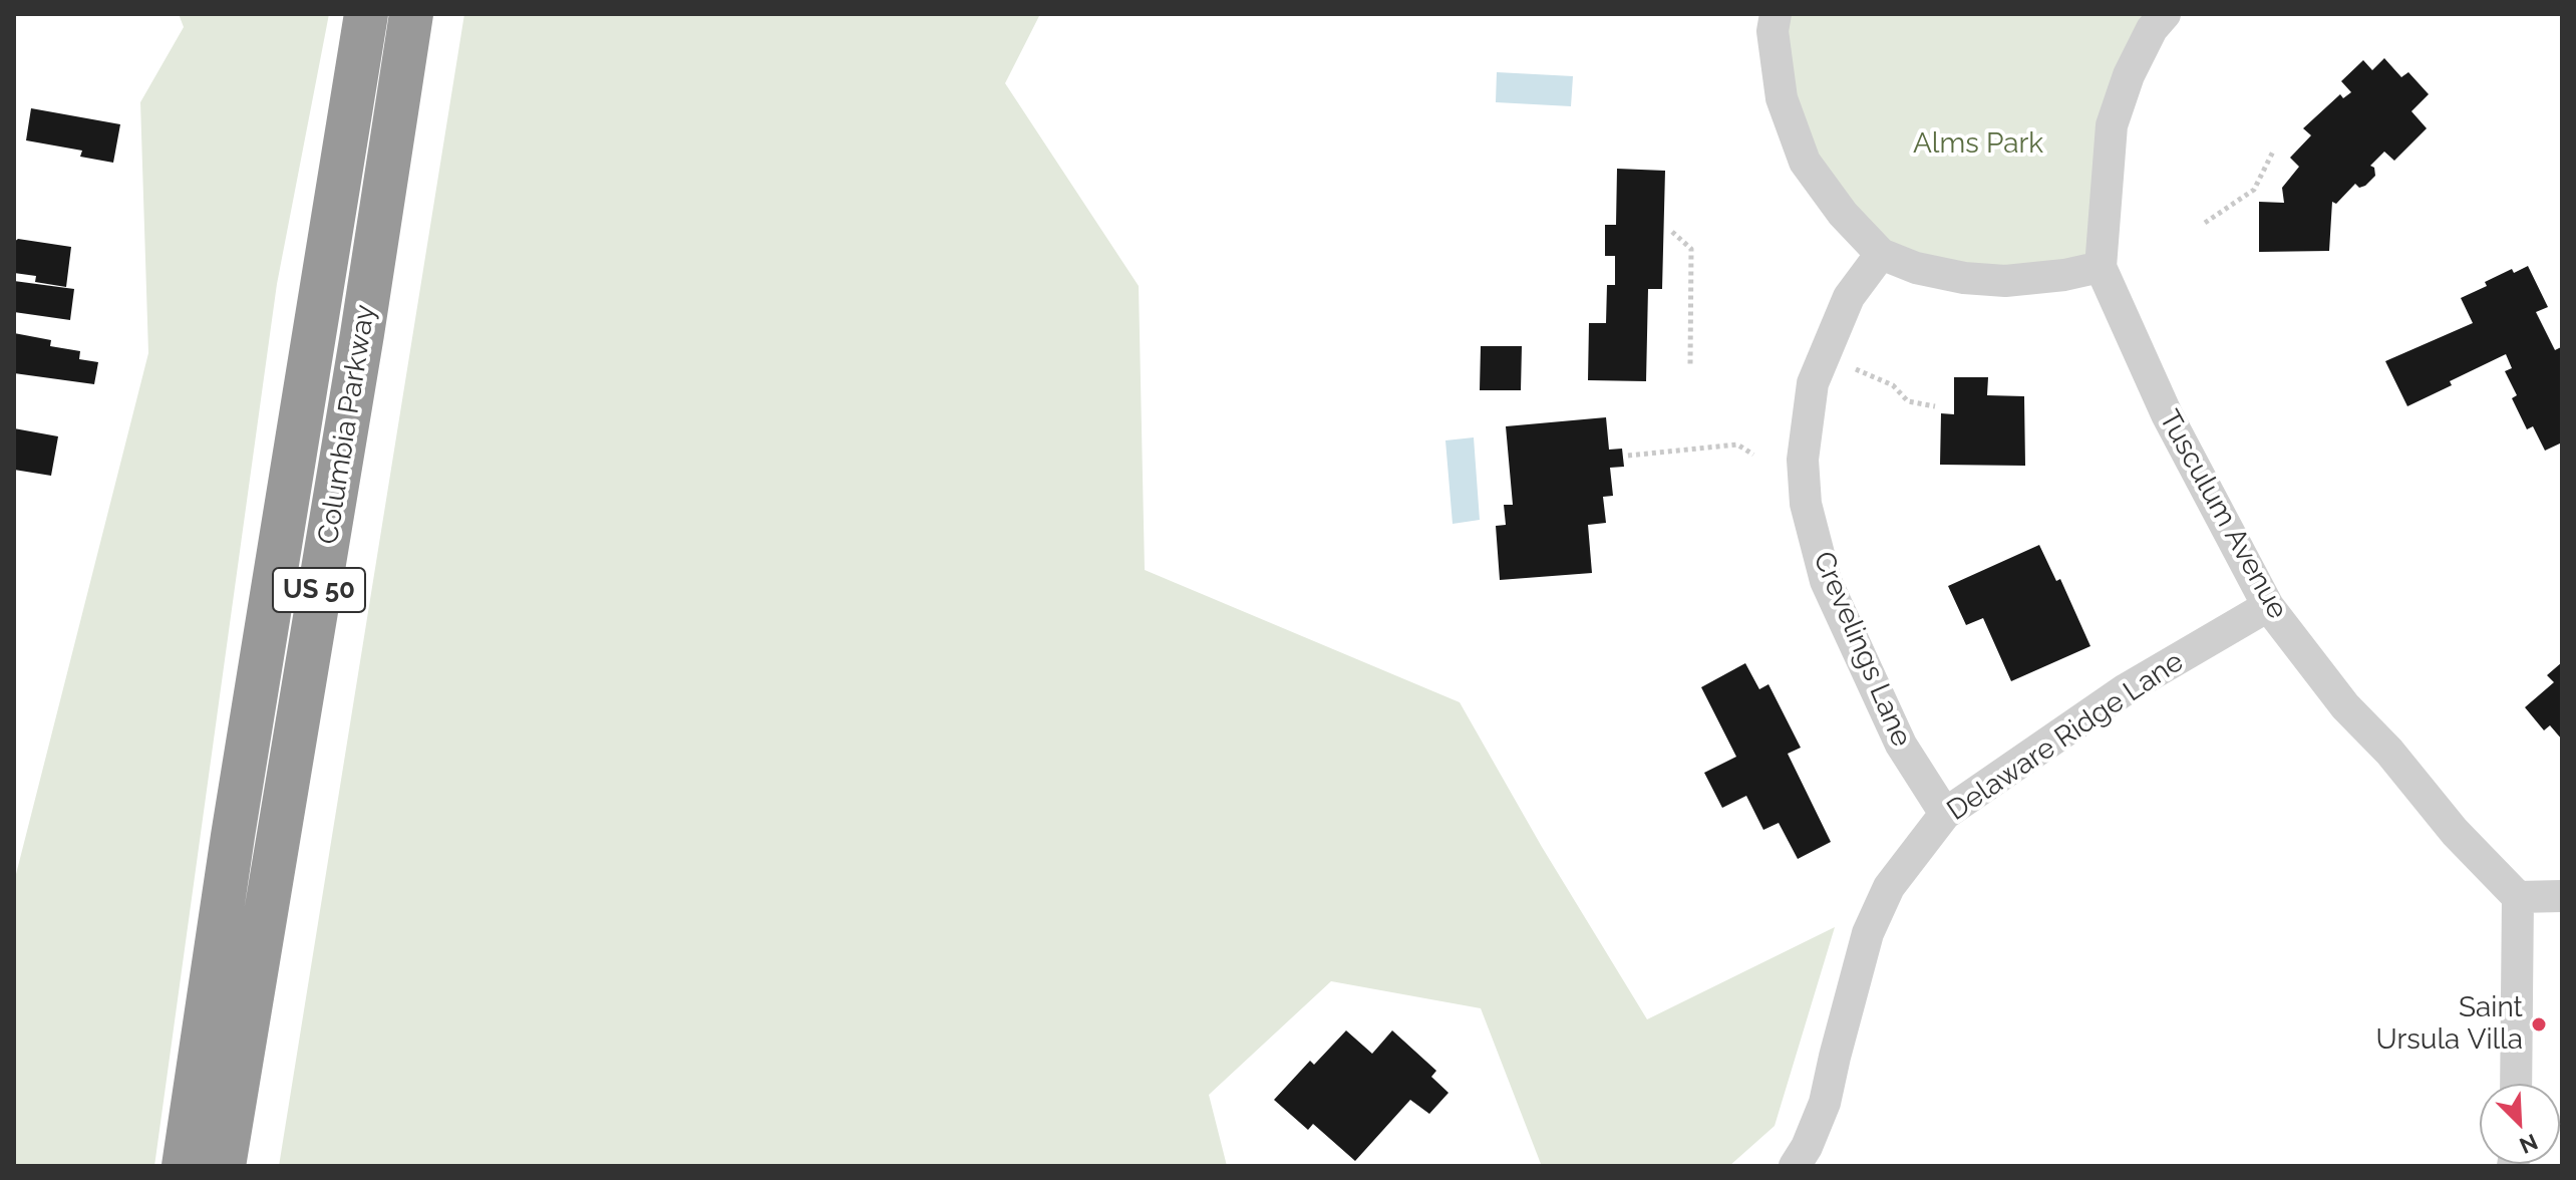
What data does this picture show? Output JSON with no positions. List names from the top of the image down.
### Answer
{
  "streets": {
    "highway": ["Columbia Parkway", "US 50"],
    "street": ["Tusculum Avenue", "Crevelings Lane", "Delaware Ridge Lane"]
  },
  "crossings": [
    ["Tusculum Avenue", "Delaware Ridge Lane"],
    ["Crevelings Lane", "Delaware Ridge Lane"]
  ],
  "parks": ["Alms Park"],
  "places": ["Saint Ursula Villa"],
  "north": "bottom right"
}
